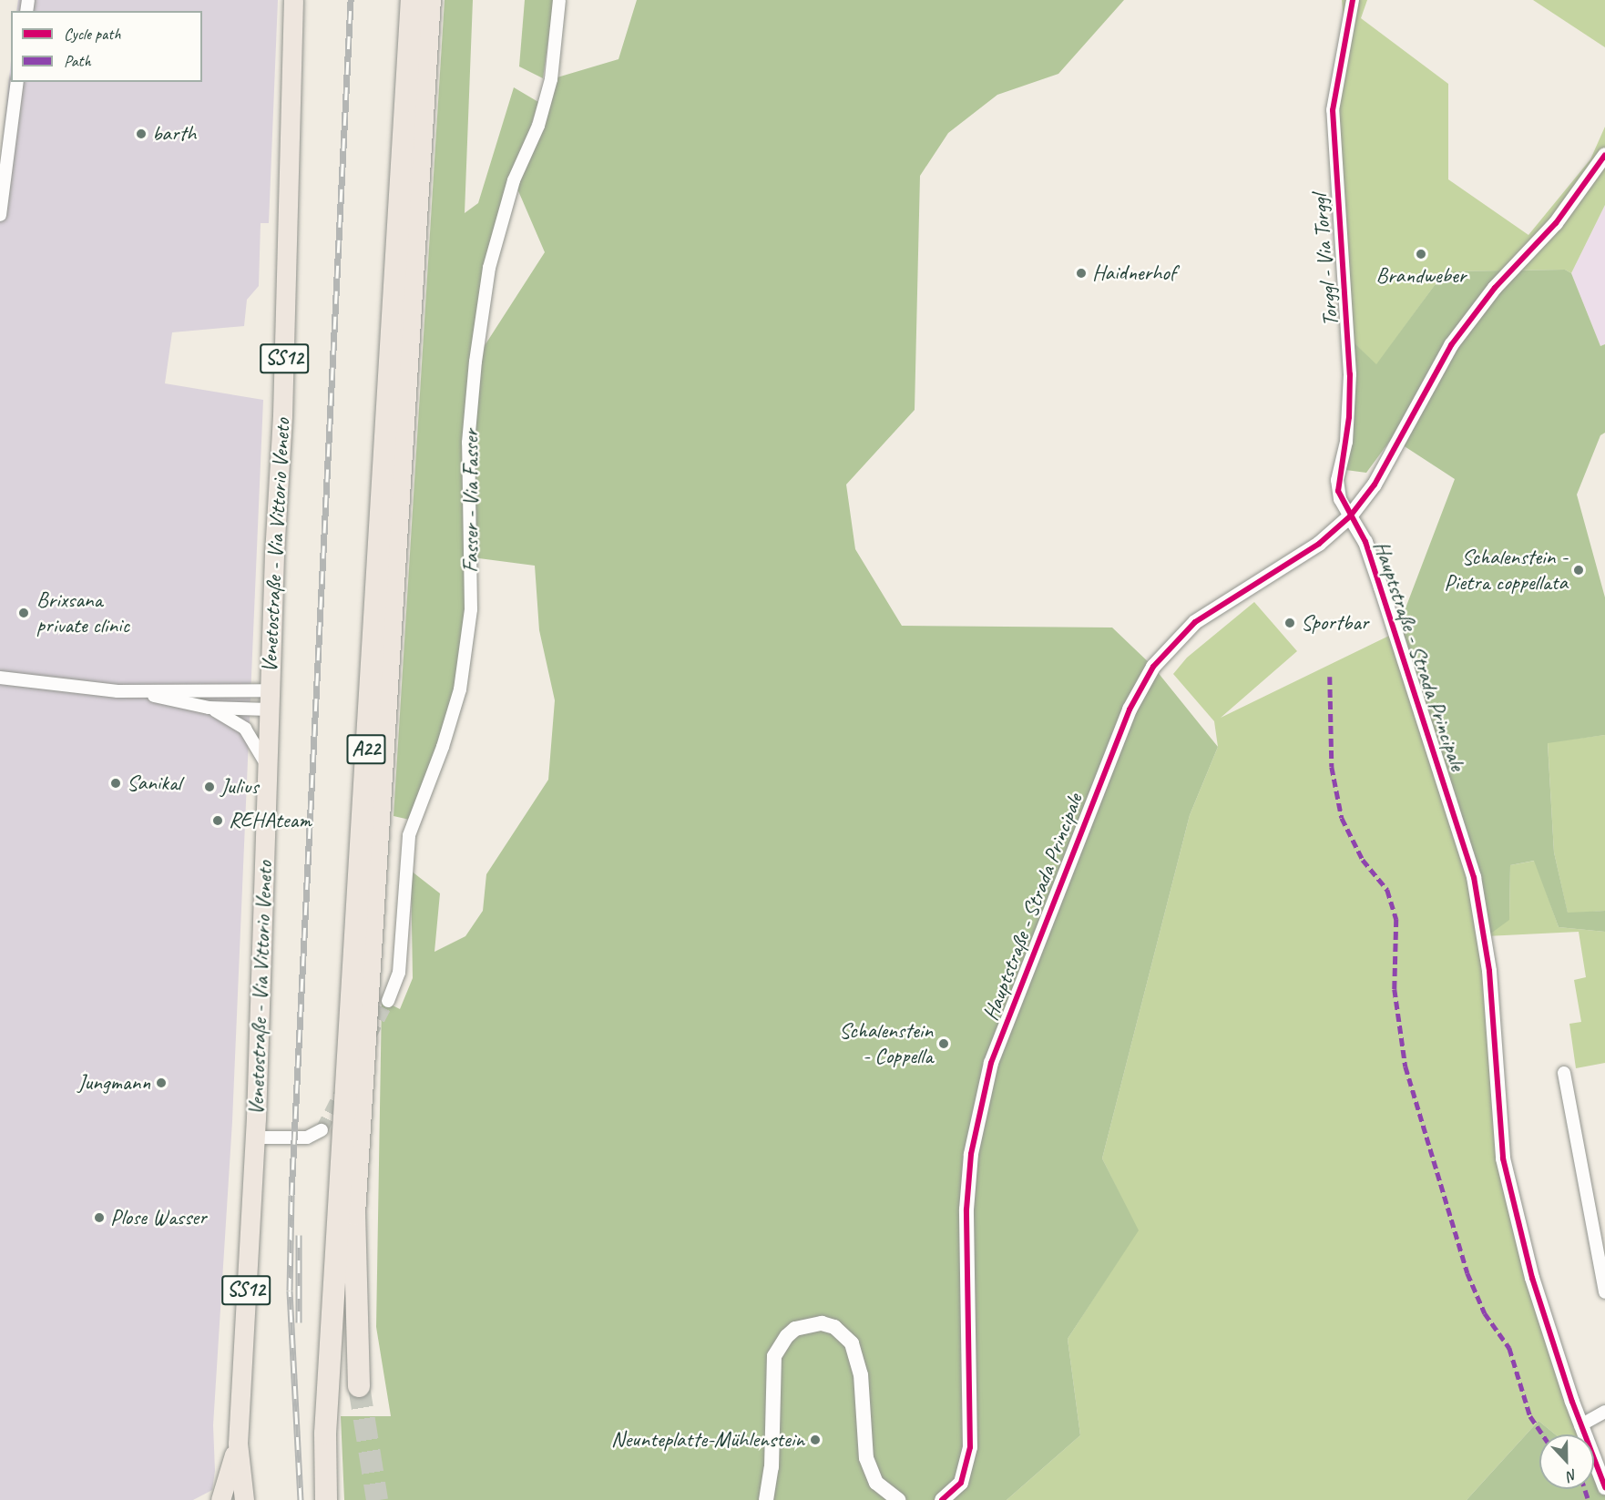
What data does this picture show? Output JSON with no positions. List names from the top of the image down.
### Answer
{
  "streets": {
    "highway": ["A22"],
    "main road": ["SS12", "Venetostraße - Via Vittorio Veneto"],
    "street": ["Torggl - Via Torggl", "Fasser - Via Fasser", "Hauptstraße - Strada Principale"]
  },
  "crossings": [
    ["Torggl - Via Torggl", "Hauptstraße - Strada Principale"]
  ],
  "places": [
    "barth",
    "Brandweber",
    "Haidnerhof",
    "Schalenstein - Pietra coppellata",
    "Brixsana private clinic",
    "Sportbar",
    "Sanikal",
    "Julius",
    "REHAteam",
    "Schalenstein - Coppella",
    "Jungmann",
    "Plose Wasser",
    "Neunteplatte-Mühlenstein"
  ],
  "legend": ["Cycle path", "Path"],
  "north": "bottom"
}
